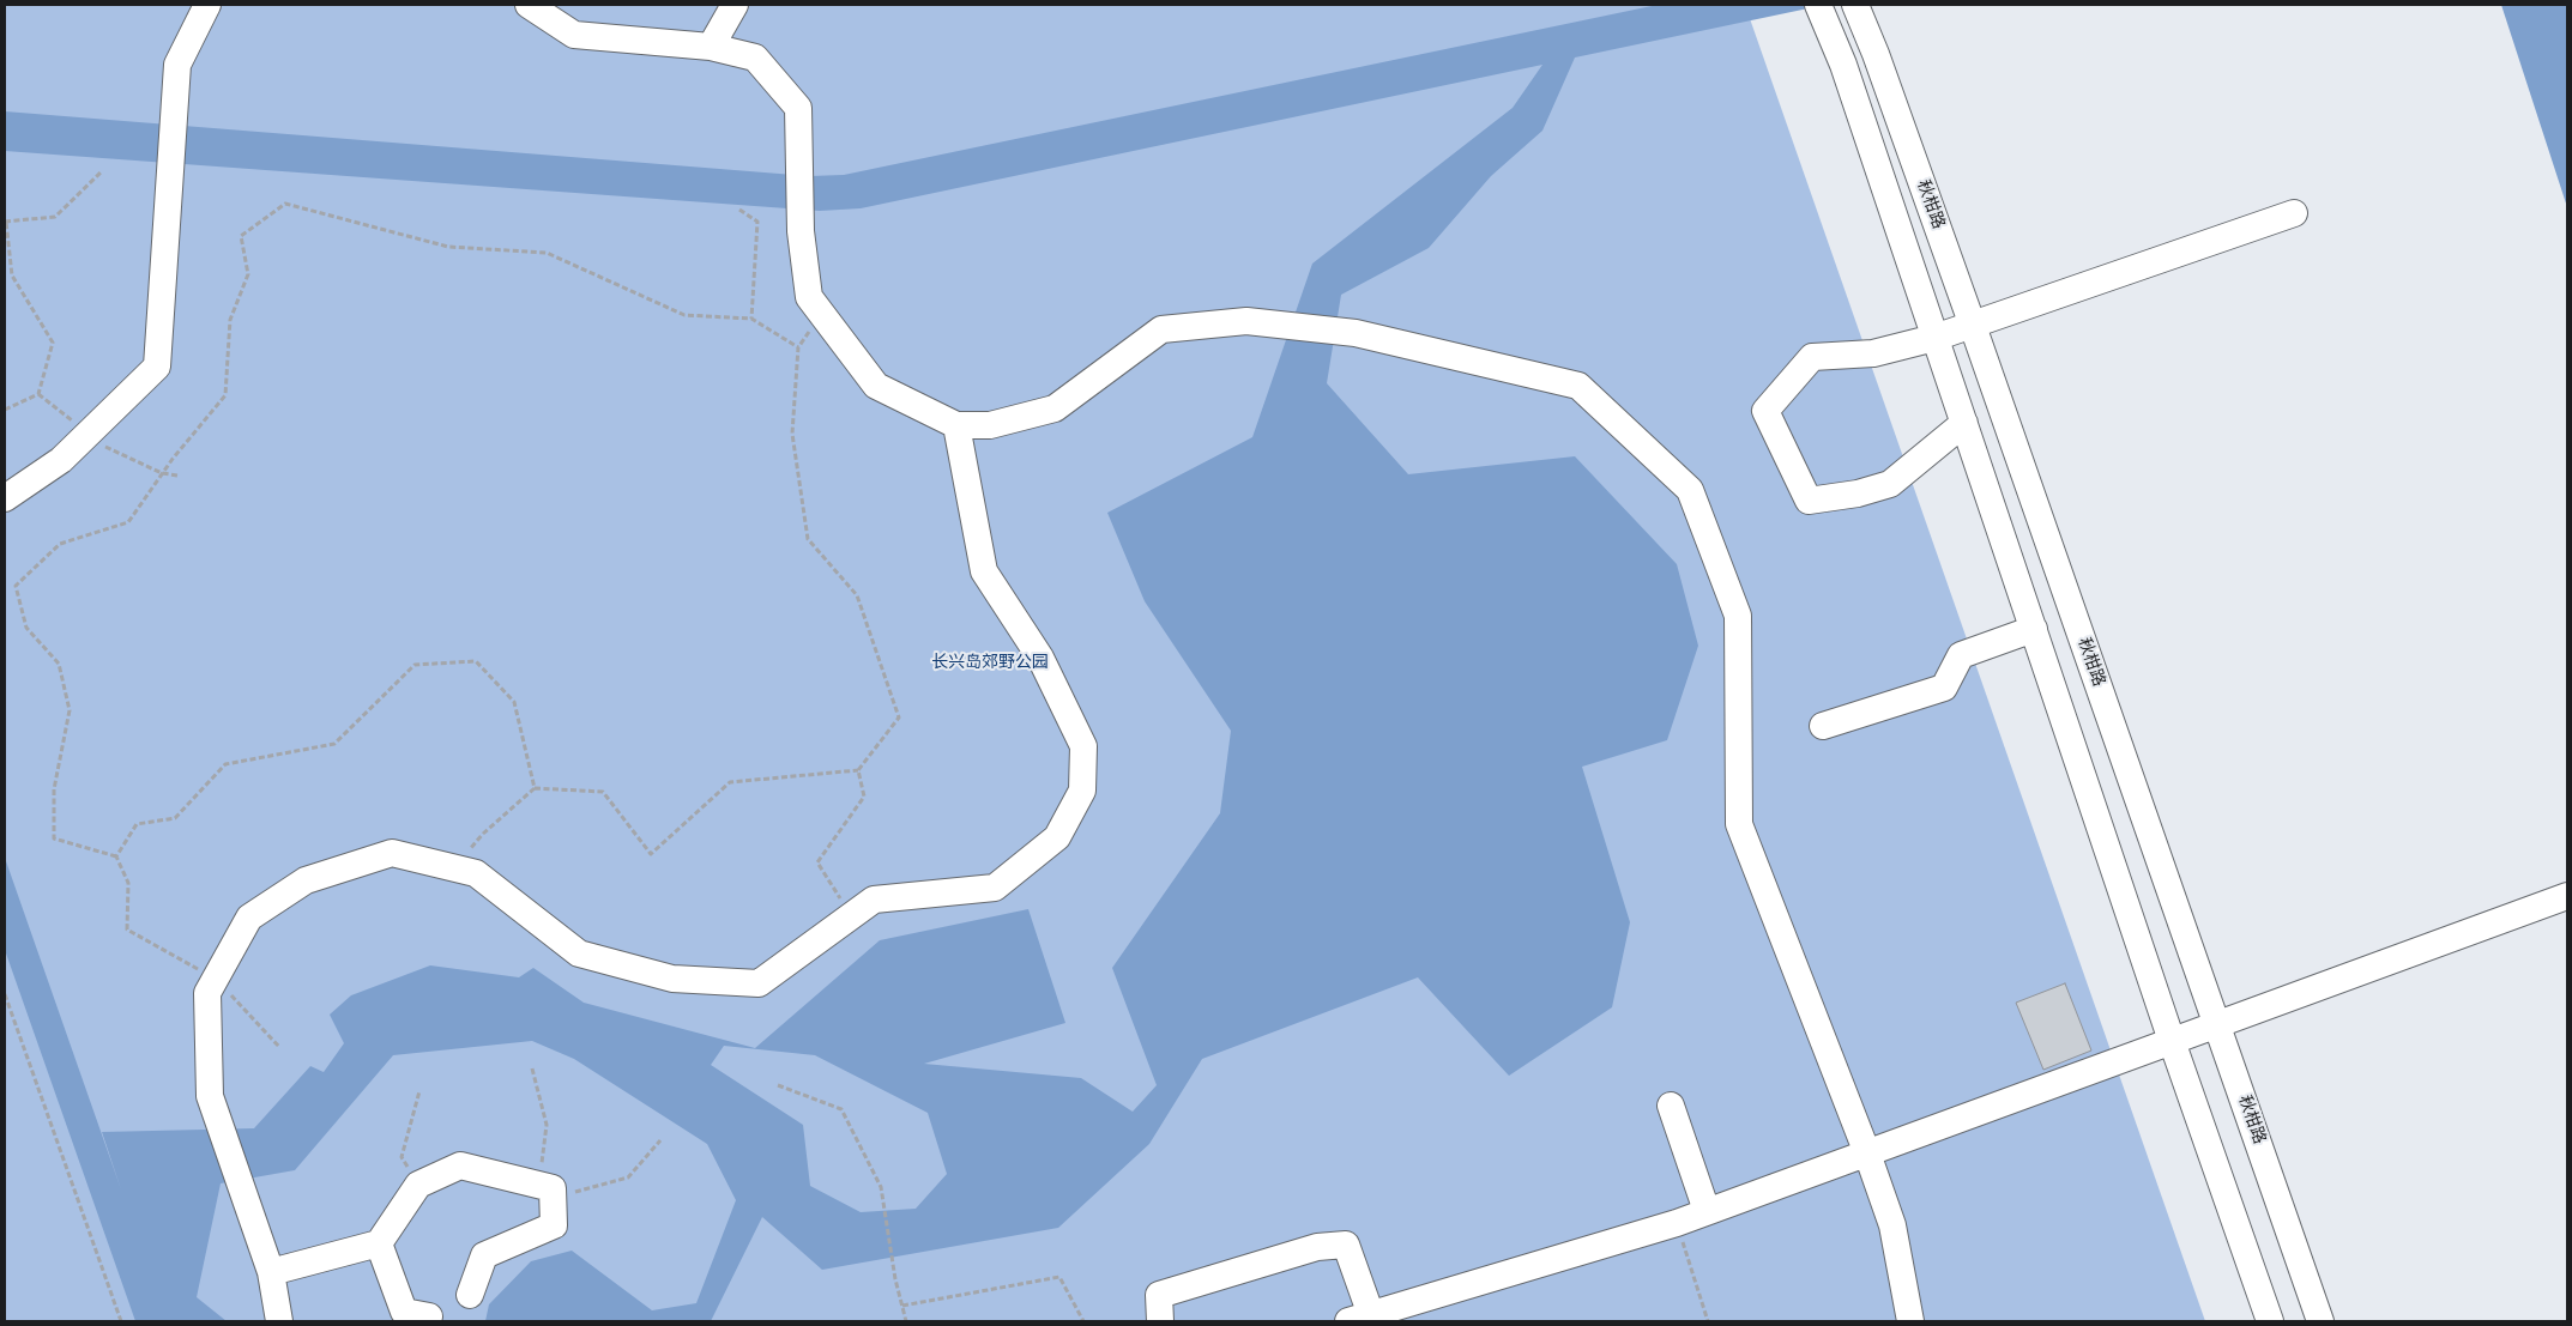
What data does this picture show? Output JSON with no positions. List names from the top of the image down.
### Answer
{
  "streets": {
    "street": ["秋柑路"]
  },
  "parks": ["长兴岛郊野公园"]
}
